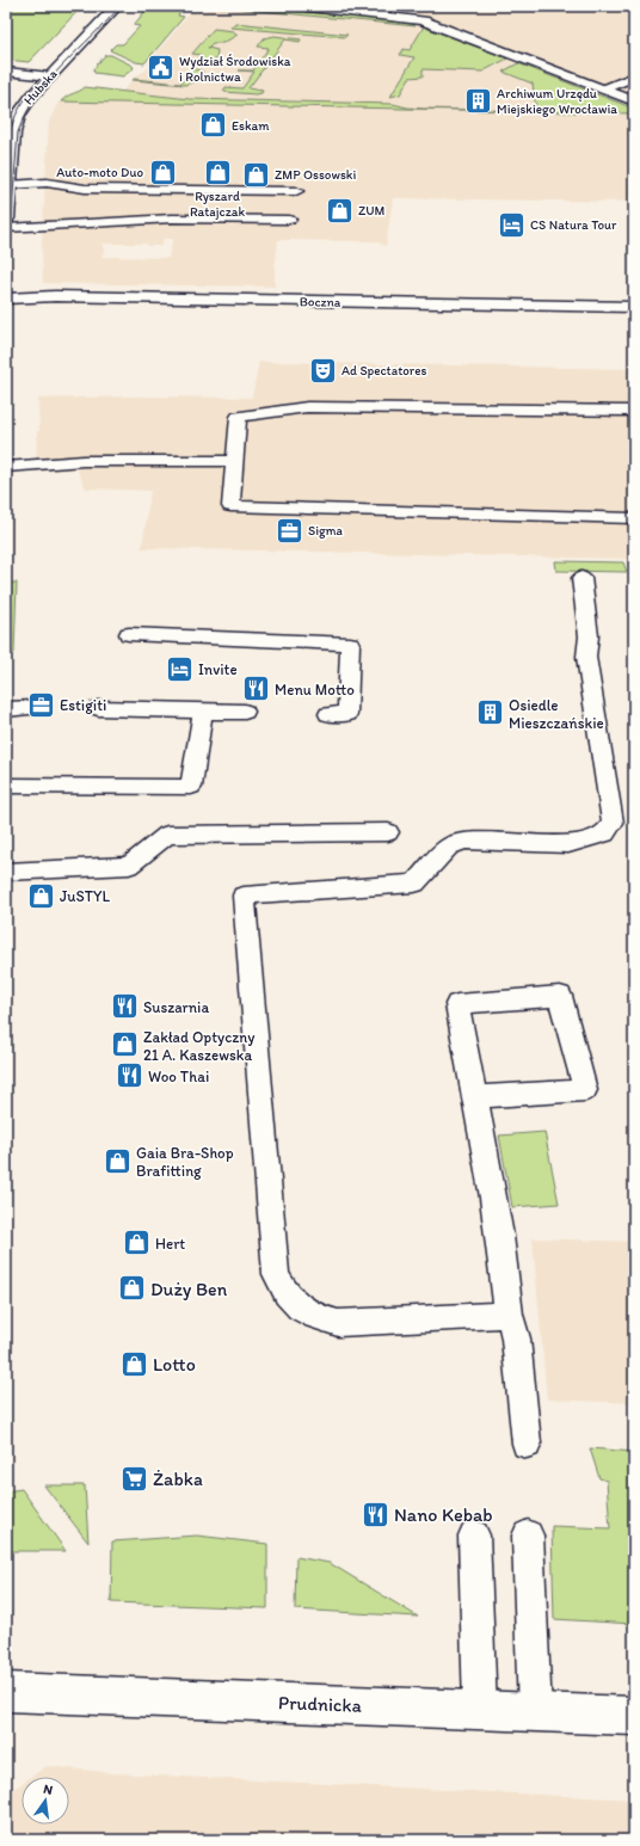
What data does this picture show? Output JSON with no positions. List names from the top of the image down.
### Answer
{
  "streets": {
    "street": ["Hubska", "Boczna", "Prudnicka"]
  },
  "places": {
    "public building": ["Wydział Środowiska i Rolnictwa"],
    "building": ["Archiwum Urzędu Miejskiego Wrocławia", "Osiedle Mieszczańskie"],
    "shop": [
      "Eskam",
      "Auto-moto Duo",
      "Ryszard Ratajczak",
      "ZMP Ossowski",
      "ZUM",
      "JuSTYL",
      "Zakład Optyczny 21 A. Kaszewska",
      "Gaia Bra-Shop Brafitting",
      "Hert",
      "Duży Ben",
      "Lotto"
    ],
    "hotel": ["CS Natura Tour", "Invite"],
    "theatre": ["Ad Spectatores"],
    "office": ["Sigma", "Estigiti"],
    "restaurant": [
      "Menu Motto",
      "Suszarnia",
      "Woo Thai",
      "Nano Kebab"
    ],
    "supermarket": ["Żabka"]
  },
  "north": "top"
}
